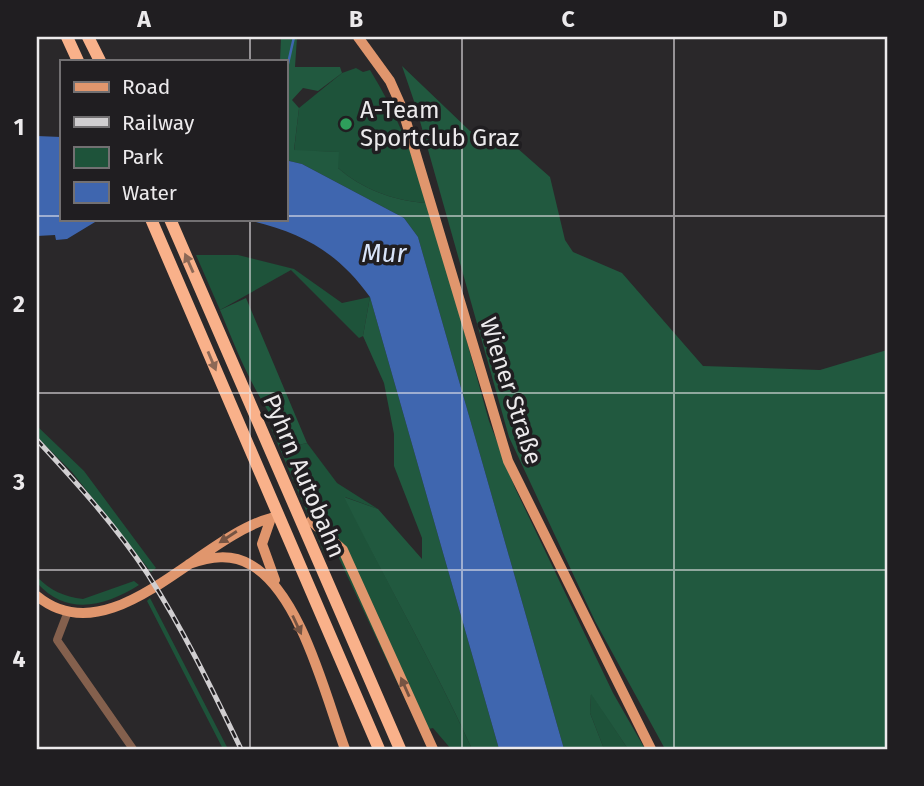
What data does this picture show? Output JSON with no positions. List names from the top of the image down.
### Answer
{
  "streets": {
    "highway": ["Pyhrn Autobahn"],
    "main road": ["Wiener Straße"]
  },
  "water": ["Mur"],
  "places": ["A-Team Sportclub Graz"],
  "legend": [
    "Road",
    "Railway",
    "Park",
    "Water"
  ],
  "grid": {
    "columns": [
      "A",
      "B",
      "C",
      "D"
    ],
    "rows": [
      "1",
      "2",
      "3",
      "4"
    ]
  }
}
